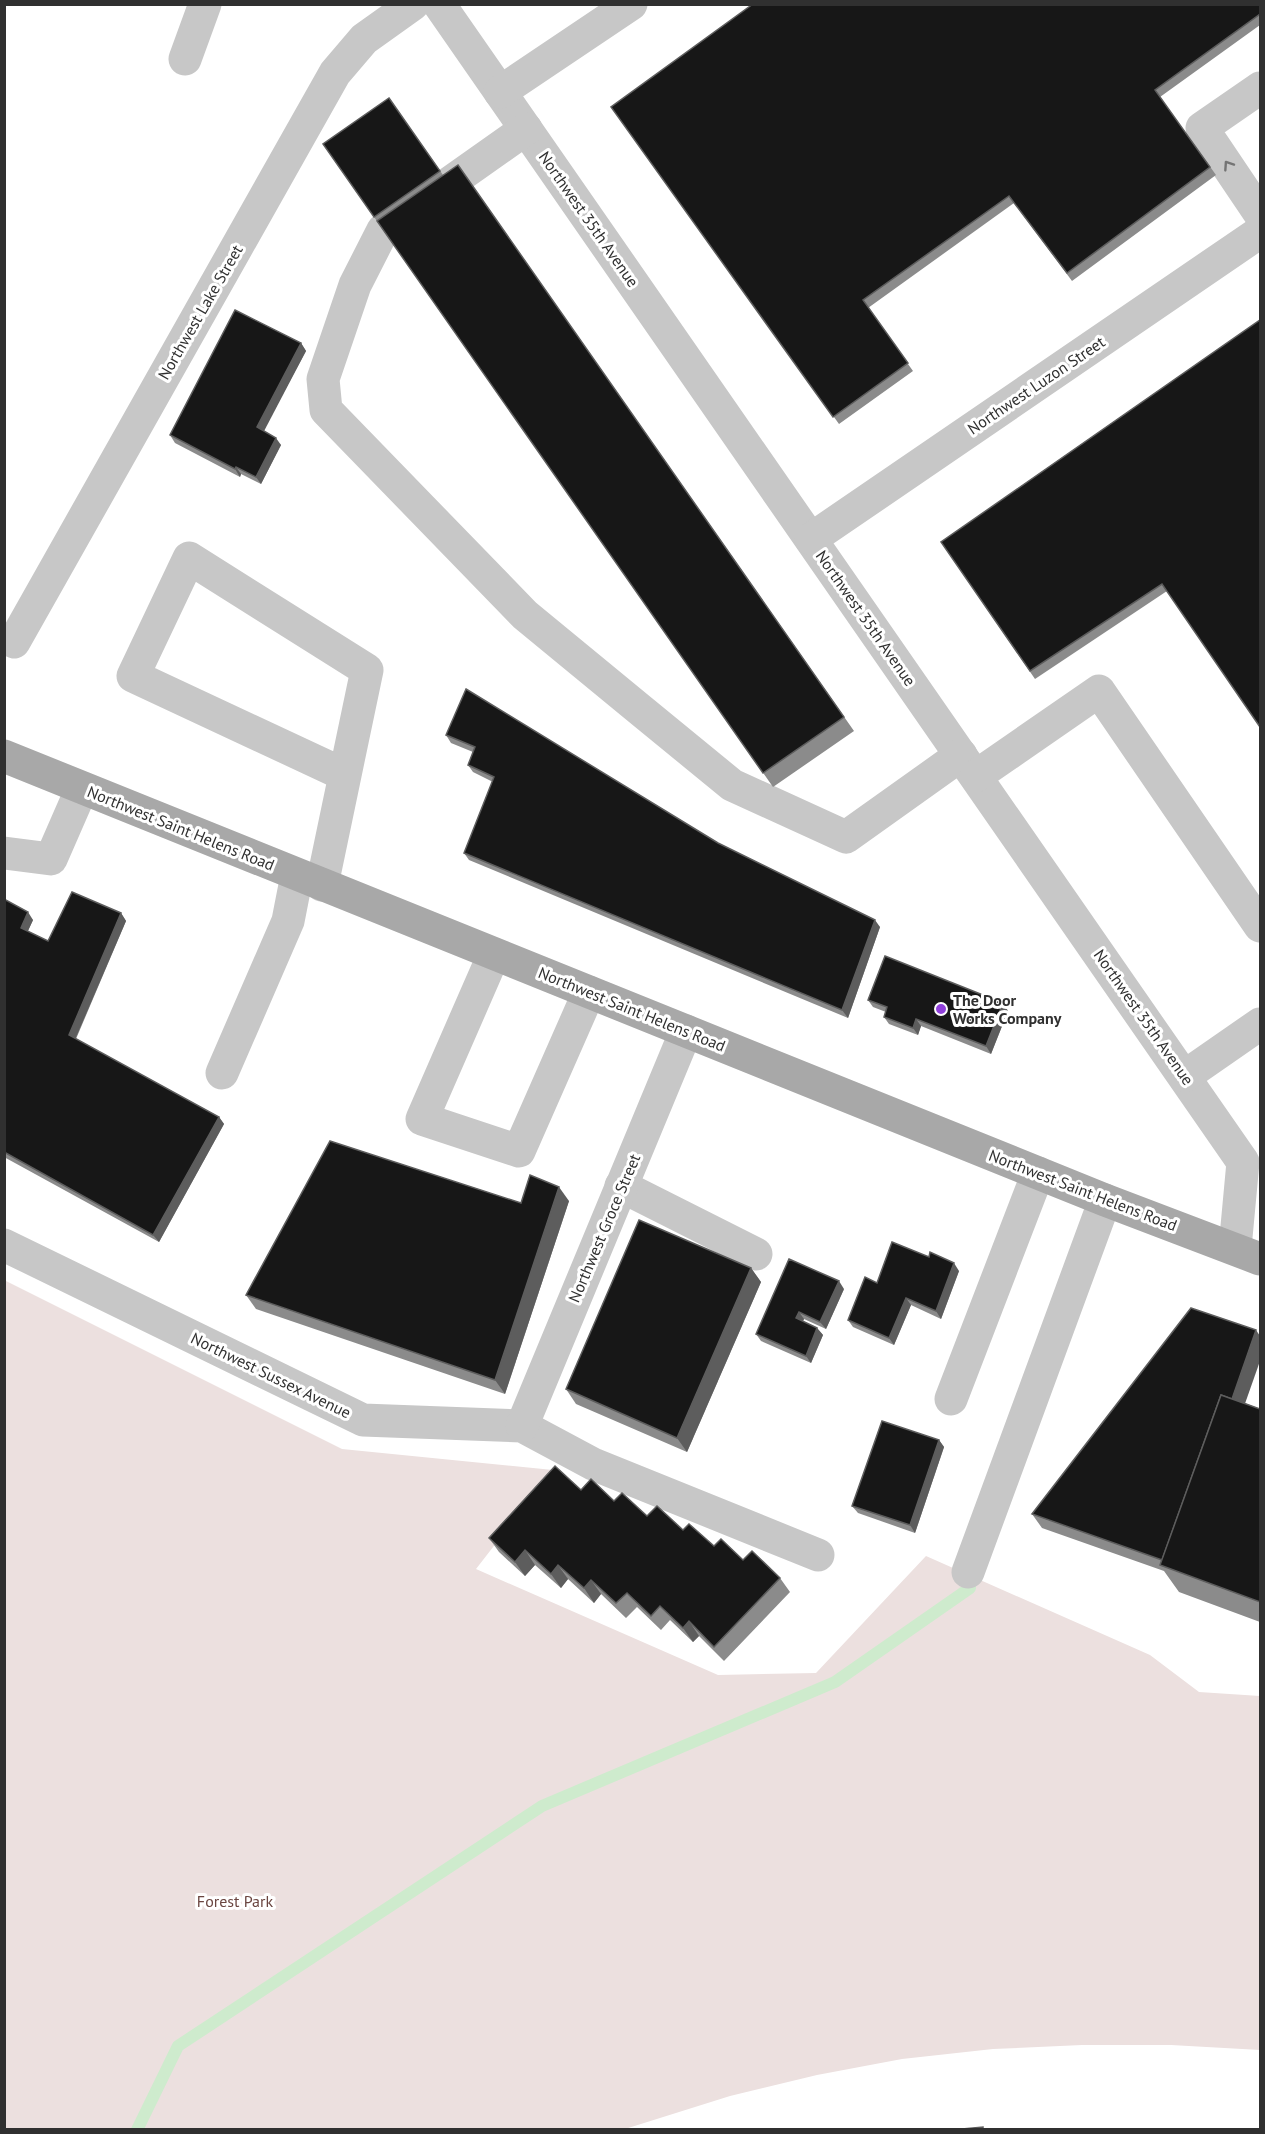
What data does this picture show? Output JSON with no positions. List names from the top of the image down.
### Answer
{
  "streets": {
    "main road": ["Northwest Saint Helens Road"],
    "street": [
      "Northwest 35th Avenue",
      "Northwest Lake Street",
      "Northwest Luzon Street",
      "Northwest Groce Street",
      "Northwest Sussex Avenue"
    ]
  },
  "crossings": [
    ["Northwest 35th Avenue", "Northwest Luzon Street"],
    ["Northwest 35th Avenue", "Northwest Saint Helens Road"],
    ["Northwest Saint Helens Road", "Northwest Groce Street"],
    ["Northwest Groce Street", "Northwest Sussex Avenue"]
  ],
  "parks": ["Forest Park"],
  "places": ["The Door Works Company"]
}
